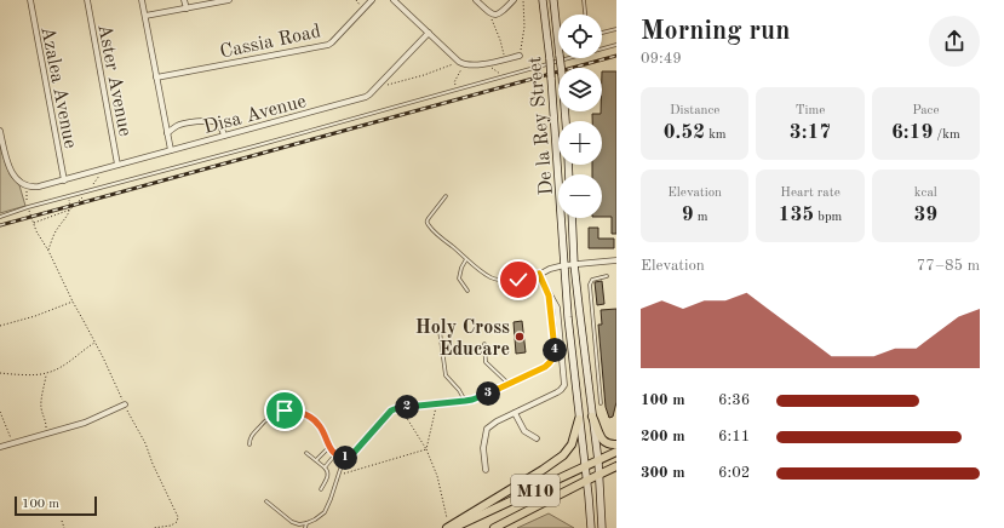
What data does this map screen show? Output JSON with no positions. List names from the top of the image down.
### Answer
{
  "streets": {
    "main road": ["De la Rey Street", "M10"],
    "street": [
      "Cassia Road",
      "Aster Avenue",
      "Azalea Avenue",
      "Disa Avenue"
    ]
  },
  "crossings": [
    ["Aster Avenue", "Disa Avenue"],
    ["Azalea Avenue", "Disa Avenue"],
    ["De la Rey Street", "M10"]
  ],
  "places": ["Holy Cross Educare"],
  "scale_bar": "100 m",
  "page": {
    "heading": ["Morning run", "09:49"],
    "map_buttons": ["+", "−"],
    "stats": [
      ["Distance", "0.52 km"],
      ["Time", "3:17"],
      ["Pace", "6:19 /km"],
      ["Elevation", "9 m"],
      ["Heart rate", "135 bpm"],
      ["kcal", "39"]
    ],
    "chart": ["Elevation", "77–85 m"],
    "pins": [
      "4",
      "3",
      "2",
      "1"
    ],
    "list": [
      {
        "name": "100 m",
        "note": "6:36"
      },
      {
        "name": "200 m",
        "note": "6:11"
      },
      {
        "name": "300 m",
        "note": "6:02"
      }
    ],
    "scale": "100 m"
  }
}
